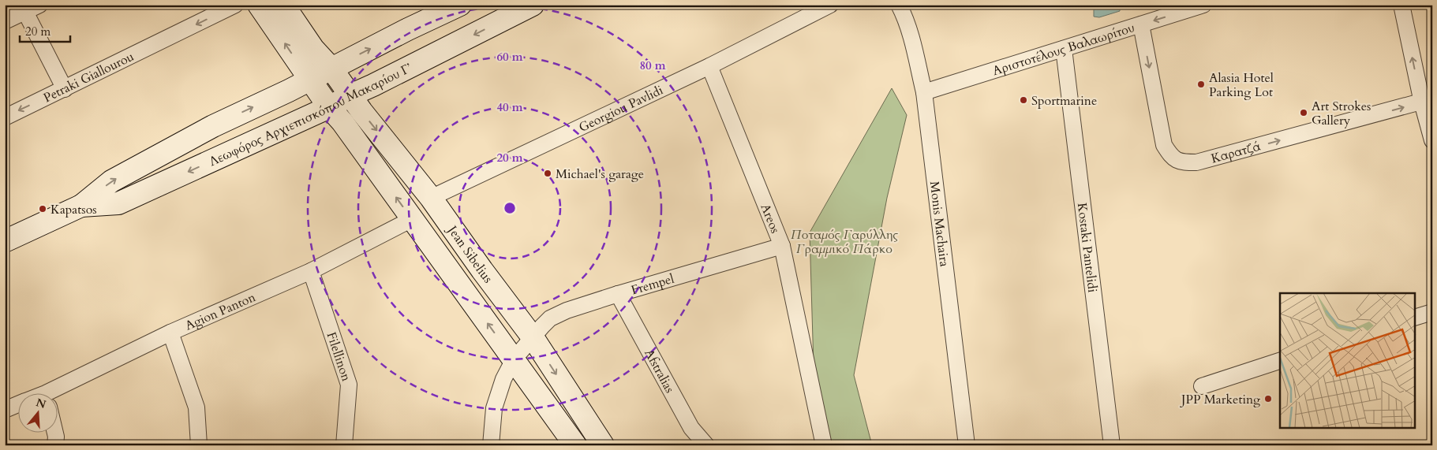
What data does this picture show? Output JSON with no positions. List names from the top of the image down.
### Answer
{
  "streets": {
    "main road": ["Λεωφόρος Αρχιεπισκόπου Μακαρίου Γ’", "Jean Sibelius"],
    "street": [
      "Αριστοτέλους Βαλαωρίτου",
      "Petraki Giallourou",
      "Georgiou Pavlidi",
      "Καρατζά",
      "Areos",
      "Monis Machaira",
      "Kostaki Pantelidi",
      "Frempel",
      "Agion Panton",
      "Filellinon",
      "Afstralias"
    ]
  },
  "crossings": [
    ["Αριστοτέλους Βαλαωρίτου", "Καρατζά"],
    ["Αριστοτέλους Βαλαωρίτου", "Monis Machaira"],
    ["Αριστοτέλους Βαλαωρίτου", "Kostaki Pantelidi"],
    ["Georgiou Pavlidi", "Areos"],
    ["Georgiou Pavlidi", "Jean Sibelius"],
    ["Λεωφόρος Αρχιεπισκόπου Μακαρίου Γ’", "Jean Sibelius"],
    ["Areos", "Frempel"],
    ["Jean Sibelius", "Frempel"],
    ["Jean Sibelius", "Agion Panton"],
    ["Frempel", "Afstralias"],
    ["Agion Panton", "Filellinon"]
  ],
  "one_way": ["Petraki Giallourou"],
  "parks": ["Ποταμός Γαρύλλης Γραμμικό Πάρκο"],
  "places": [
    "Alasia Hotel Parking Lot",
    "Sportmarine",
    "Art Strokes Gallery",
    "Michael's garage",
    "Kapatsos",
    "JPP Marketing"
  ],
  "scale_bar": "20 m",
  "north": "top",
  "rings": [
    "60 m",
    "80 m",
    "40 m",
    "20 m"
  ]
}
